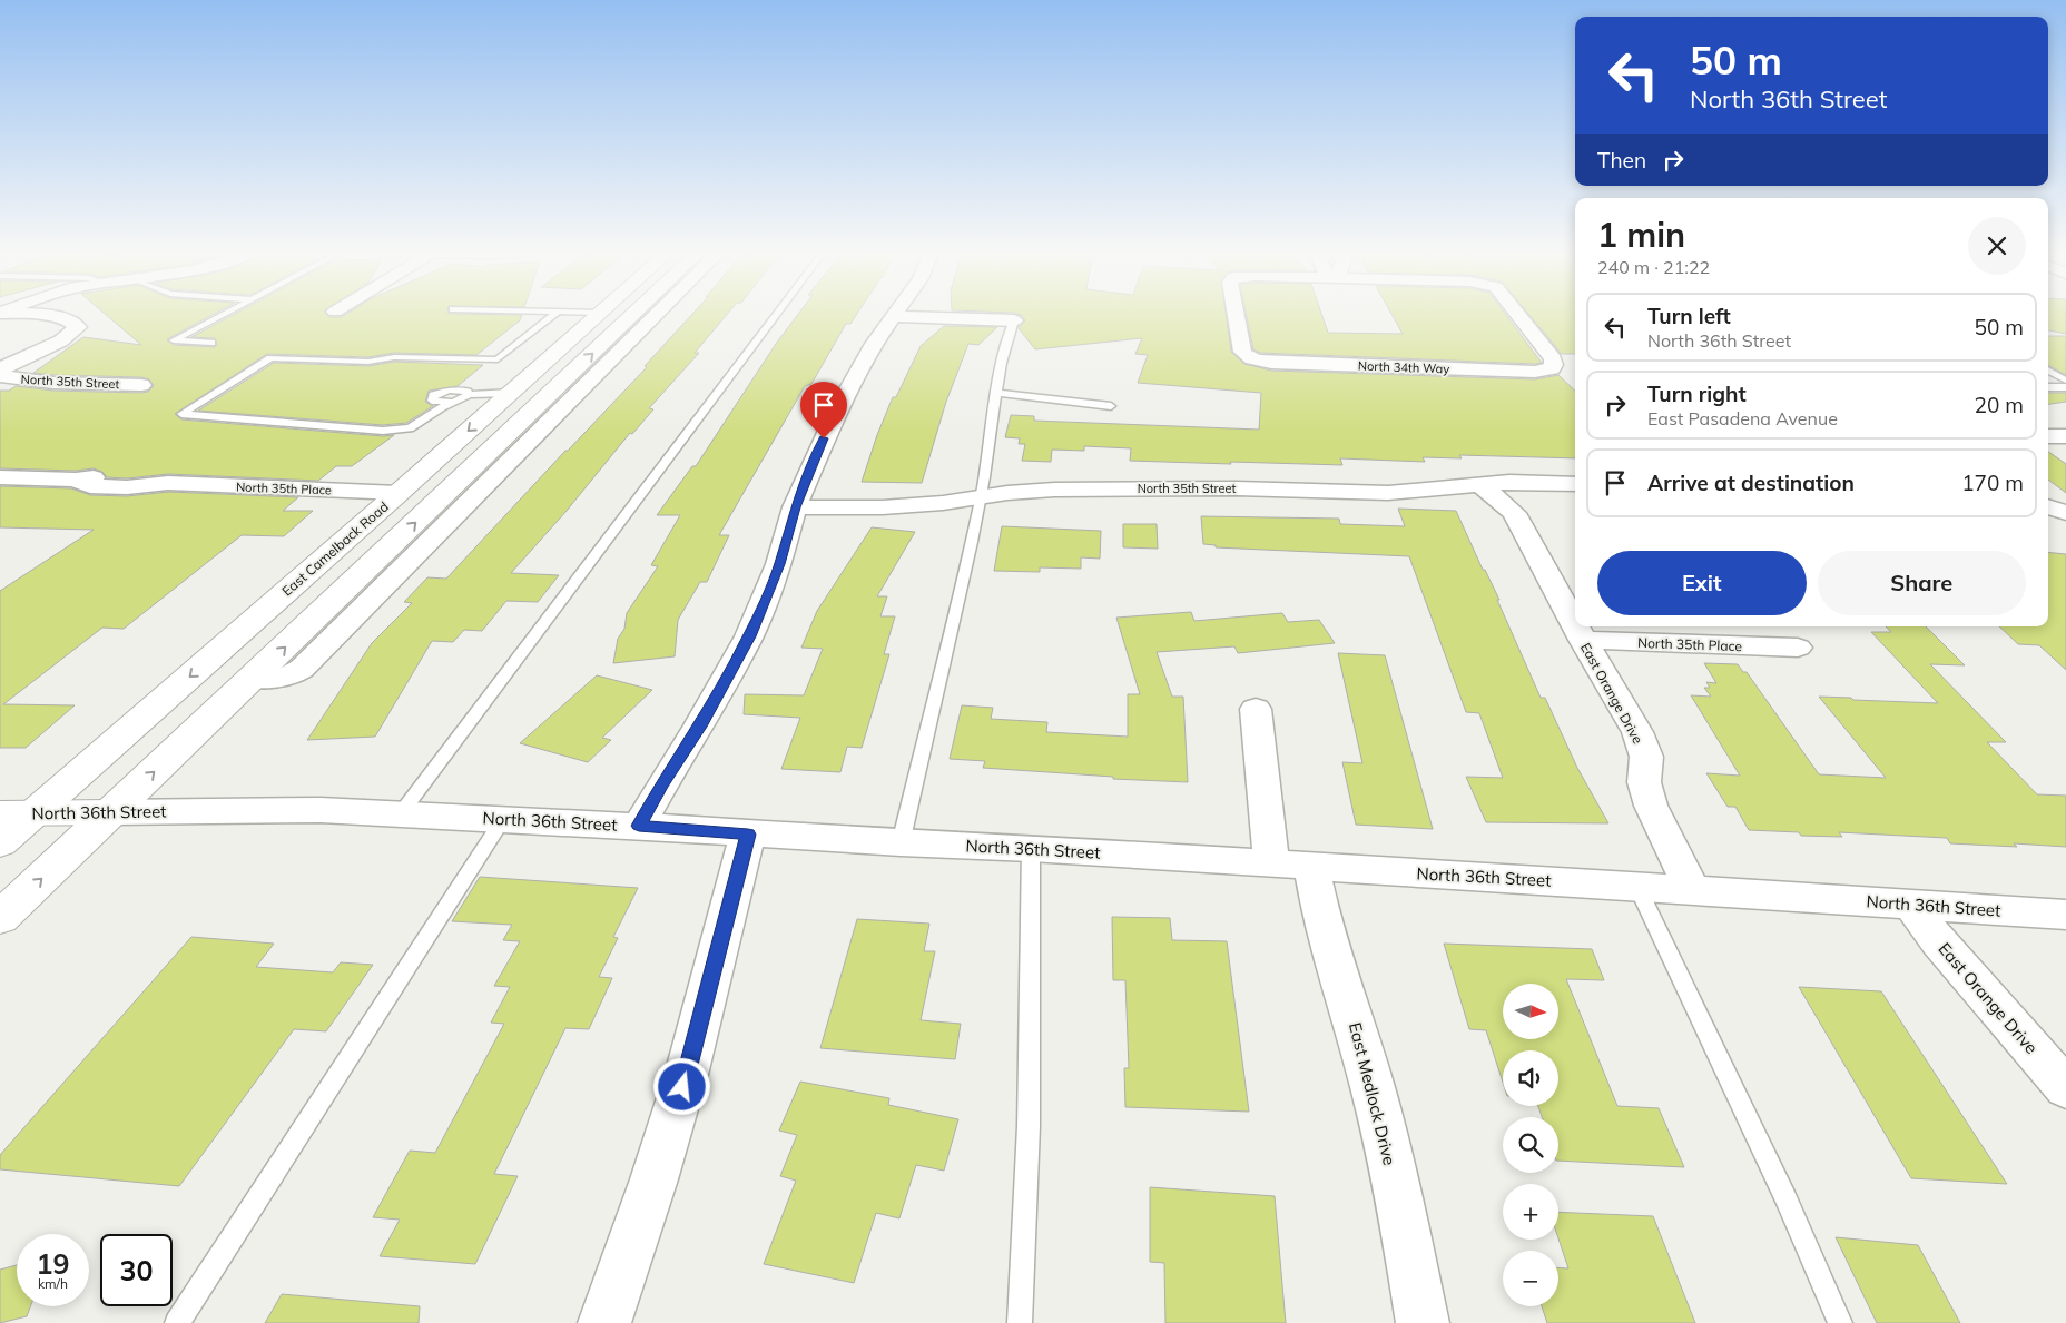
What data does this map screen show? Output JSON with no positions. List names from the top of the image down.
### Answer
{
  "streets": {
    "main road": ["East Camelback Road", "North 36th Street"],
    "street": [
      "North 34th Way",
      "North 35th Street",
      "North 35th Place",
      "East Orange Drive",
      "East Medlock Drive"
    ]
  },
  "crossings": [
    ["North 35th Street", "East Orange Drive"],
    ["North 35th Place", "East Camelback Road"],
    ["North 35th Place", "East Orange Drive"],
    ["East Camelback Road", "North 36th Street"],
    ["East Orange Drive", "North 36th Street"],
    ["North 36th Street", "East Medlock Drive"]
  ],
  "north": "right",
  "page": {
    "turn": ["50 m", "North 36th Street"],
    "then": "Then",
    "heading": ["1 min", "240 m · 21:22"],
    "list": [
      {
        "name": "Turn left",
        "note": "North 36th Street",
        "value": "50 m"
      },
      {
        "name": "Turn right",
        "note": "East Pasadena Avenue",
        "value": "20 m"
      },
      {
        "name": "Arrive at destination",
        "value": "170 m"
      }
    ],
    "buttons": ["Exit", "Share"],
    "map_buttons": ["+", "−"],
    "speed": "19 km/h",
    "limit": "30"
  }
}
